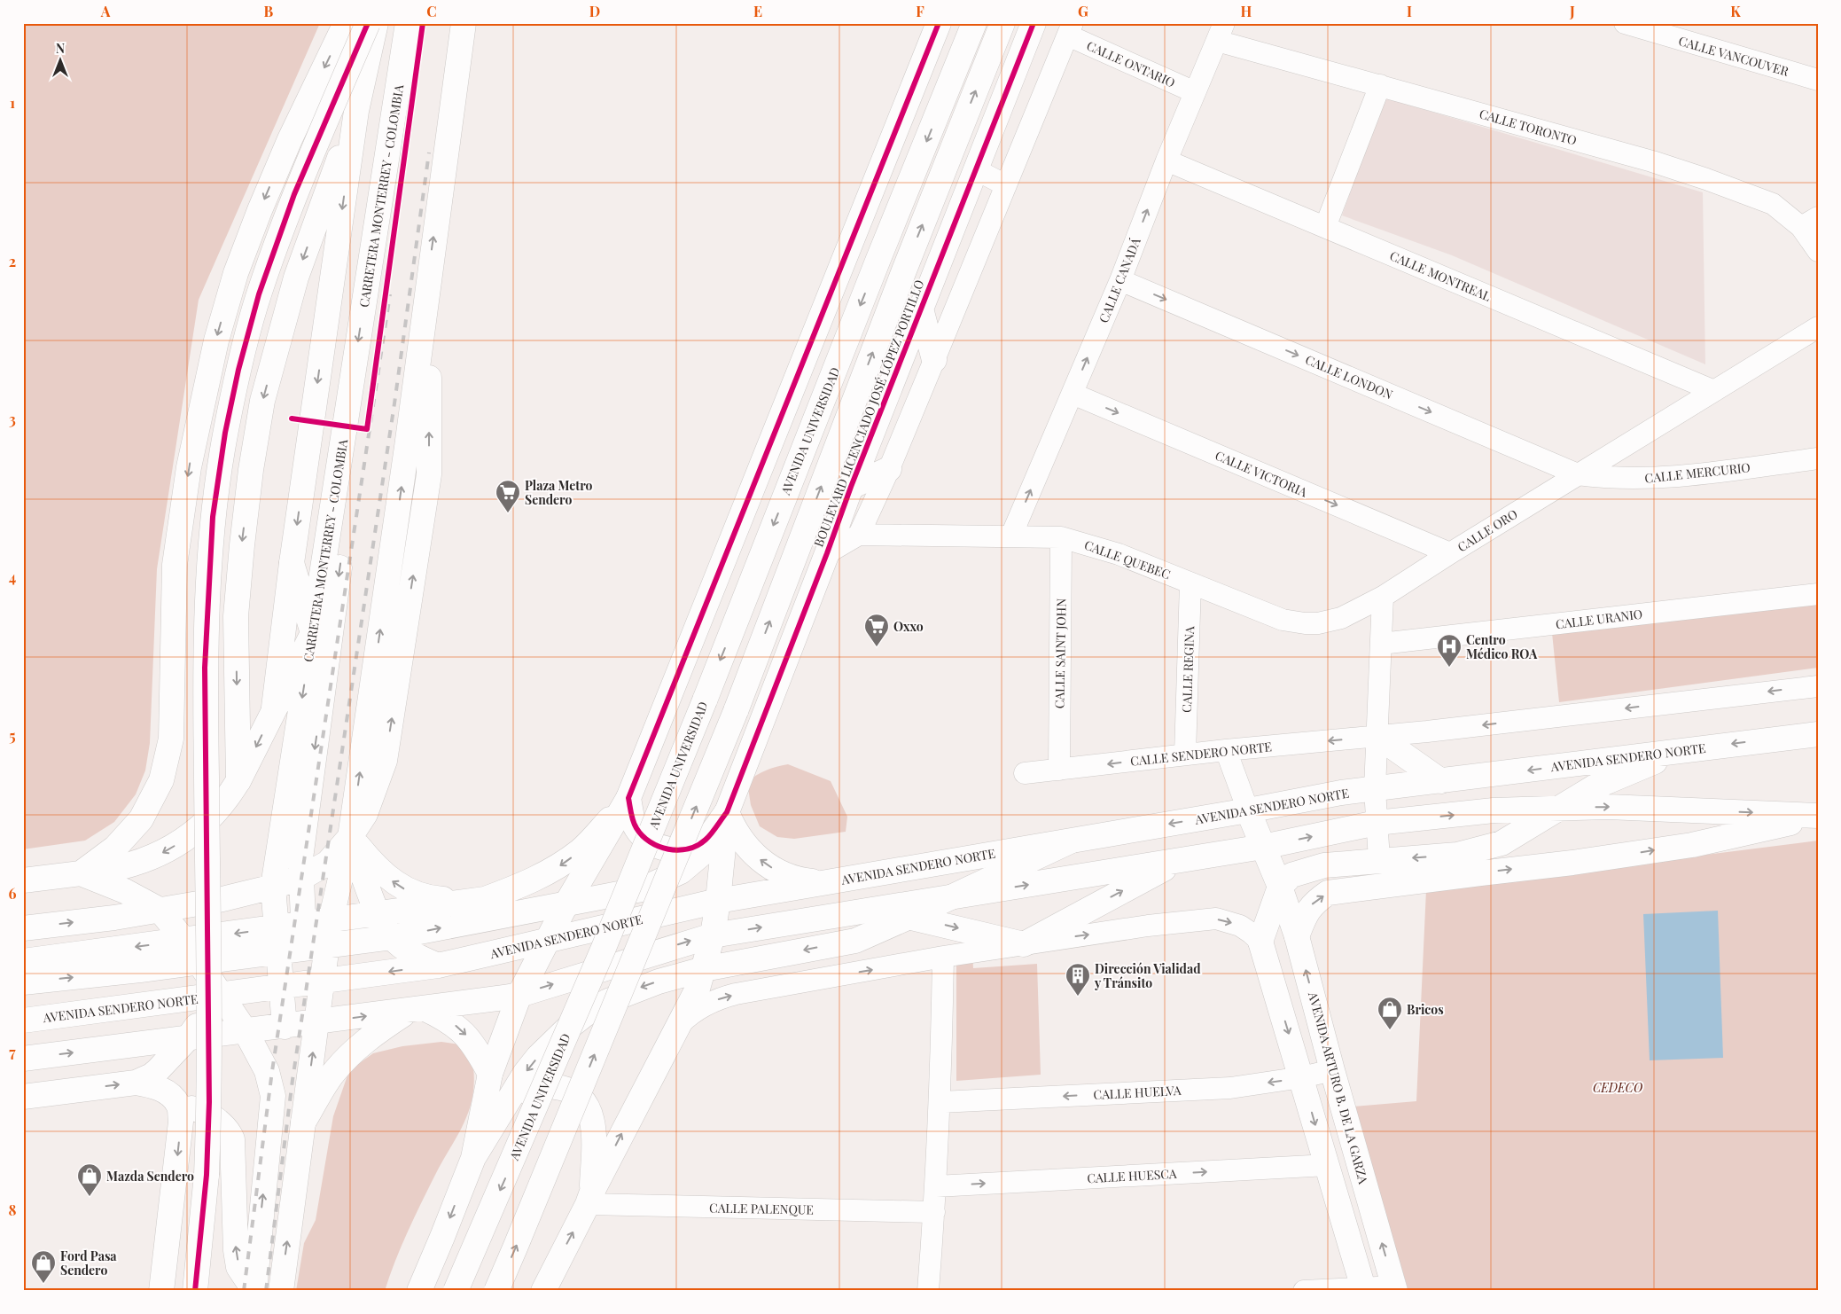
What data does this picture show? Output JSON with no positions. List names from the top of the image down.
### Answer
{
  "streets": {
    "main road": [
      "CARRETERA MONTERREY - COLOMBIA",
      "BOULEVARD LICENCIADO JOSÉ LÓPEZ PORTILLO",
      "AVENIDA UNIVERSIDAD",
      "AVENIDA SENDERO NORTE",
      "AVENIDA ARTURO B. DE LA GARZA"
    ],
    "street": [
      "CALLE VANCOUVER",
      "CALLE ONTARIO",
      "CALLE TORONTO",
      "CALLE MONTREAL",
      "CALLE CANADÁ",
      "CALLE LONDON",
      "CALLE MERCURIO",
      "CALLE VICTORIA",
      "CALLE ORO",
      "CALLE QUEBEC",
      "CALLE URANIO",
      "CALLE SAINT JOHN",
      "CALLE REGINA",
      "CALLE SENDERO NORTE",
      "CALLE HUELVA",
      "CALLE HUESCA",
      "CALLE PALENQUE"
    ]
  },
  "crossings": [
    ["CALLE ONTARIO", "CALLE CANADÁ"],
    ["CALLE TORONTO", "CALLE CANADÁ"],
    ["CARRETERA MONTERREY - COLOMBIA", "AVENIDA SENDERO NORTE"],
    ["CALLE MONTREAL", "CALLE CANADÁ"],
    ["CALLE MONTREAL", "CALLE ORO"],
    ["CALLE CANADÁ", "CALLE LONDON"],
    ["CALLE CANADÁ", "CALLE VICTORIA"],
    ["CALLE CANADÁ", "CALLE QUEBEC"],
    ["CALLE LONDON", "CALLE MERCURIO"],
    ["CALLE LONDON", "CALLE ORO"],
    ["CALLE MERCURIO", "CALLE ORO"],
    ["CALLE VICTORIA", "CALLE ORO"],
    ["CALLE ORO", "CALLE QUEBEC"],
    ["CALLE QUEBEC", "CALLE SAINT JOHN"],
    ["CALLE QUEBEC", "CALLE REGINA"],
    ["CALLE SAINT JOHN", "CALLE SENDERO NORTE"],
    ["CALLE REGINA", "CALLE SENDERO NORTE"],
    ["AVENIDA ARTURO B. DE LA GARZA", "CALLE HUELVA"]
  ],
  "one_way": ["CALLE LONDON", "CALLE VICTORIA", "CALLE HUESCA"],
  "parks": ["CEDECO"],
  "places": {
    "supermarket": ["Plaza Metro Sendero", "Oxxo"],
    "hospital": ["Centro Médico ROA"],
    "building": ["Dirección Vialidad y Tránsito"],
    "shop": ["Bricos", "Mazda Sendero", "Ford Pasa Sendero"]
  },
  "north": "top",
  "grid": {
    "columns": [
      "A",
      "B",
      "C",
      "D",
      "E",
      "F",
      "G",
      "H",
      "I",
      "J",
      "K"
    ],
    "rows": [
      "1",
      "2",
      "3",
      "4",
      "5",
      "6",
      "7",
      "8"
    ]
  }
}
